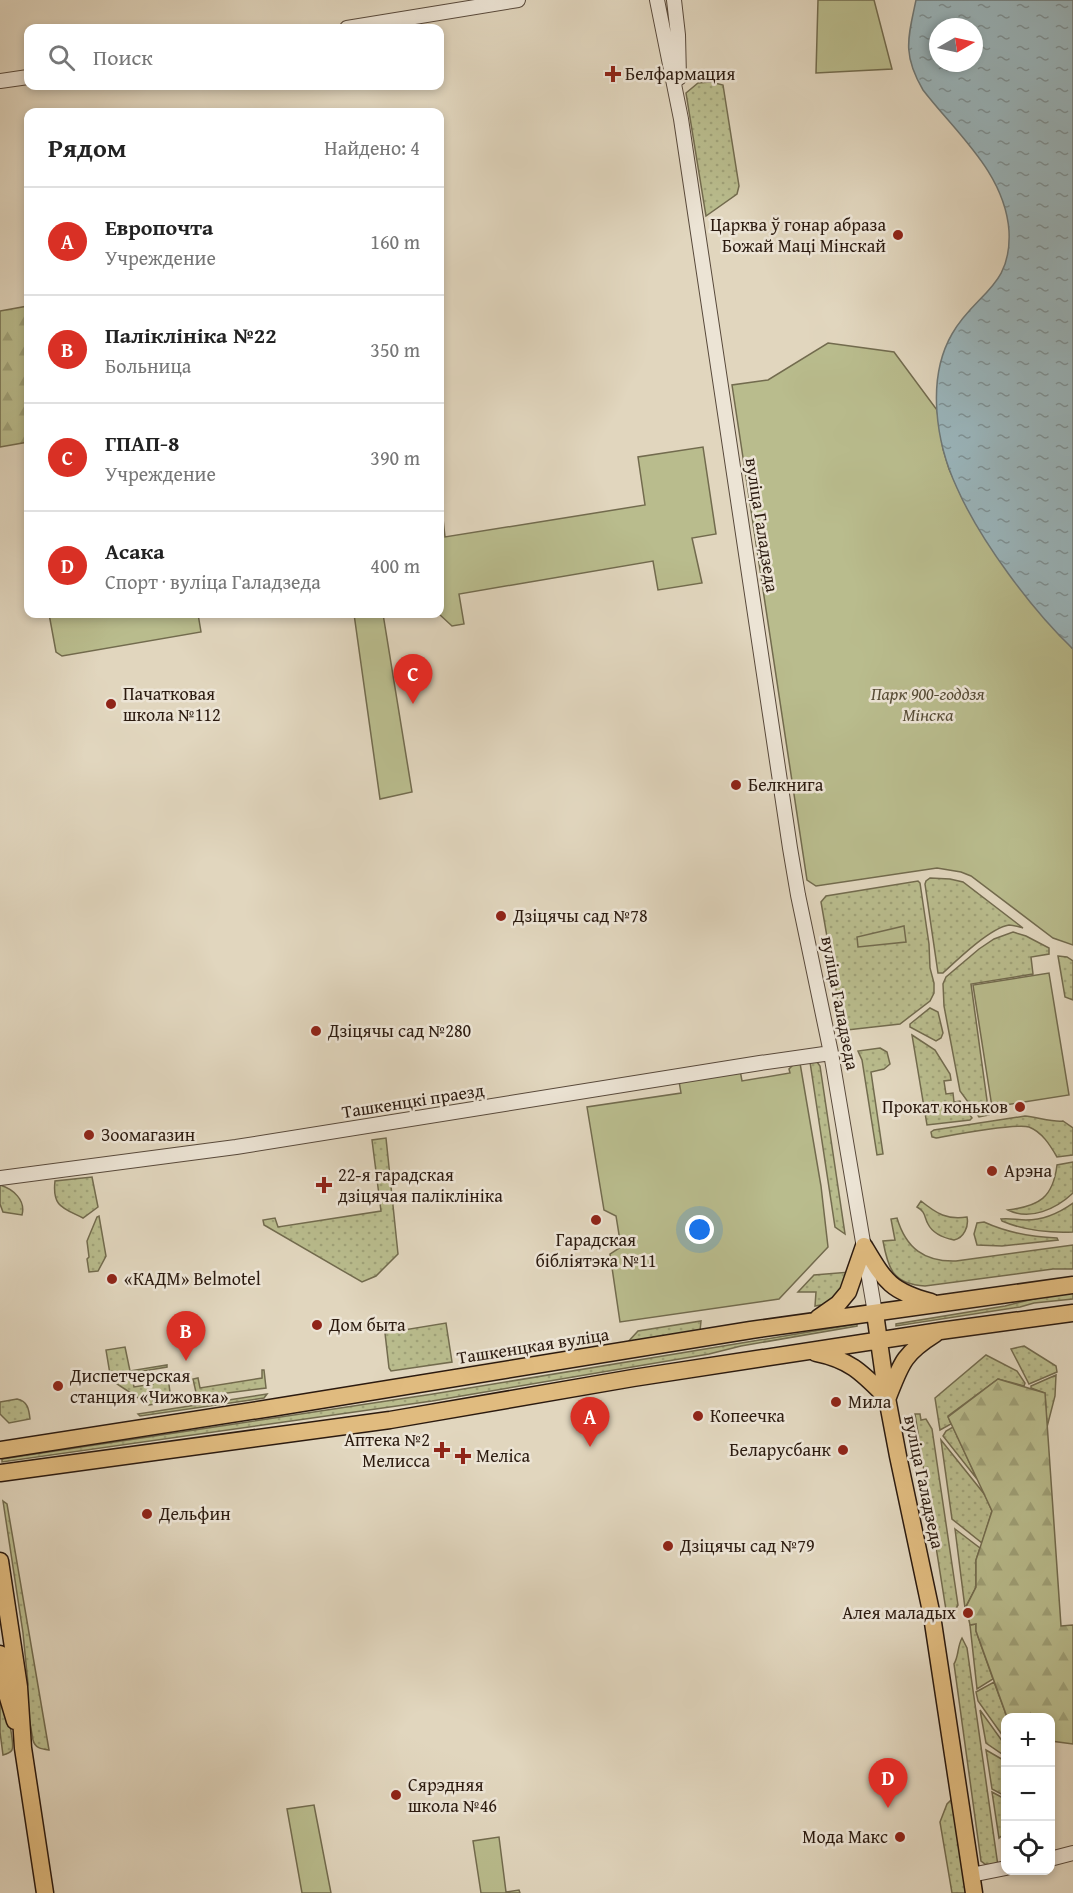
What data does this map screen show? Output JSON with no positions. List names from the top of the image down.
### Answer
{
  "streets": {
    "main road": ["вуліца Галадзеда", "Ташкенцкая вуліца"],
    "street": ["Ташкенцкі праезд"]
  },
  "crossings": [
    ["вуліца Галадзеда", "Ташкенцкі праезд"],
    ["вуліца Галадзеда", "Ташкенцкая вуліца"]
  ],
  "parks": ["Парк 900-годдзя Мінска"],
  "places": {
    "health": [
      "Белфармация",
      "22-я гарадская дзіцячая паліклініка",
      "Аптека №2 Мелисса",
      "Меліса"
    ],
    "other": [
      "Царква ў гонар абраза Божай Маці Мінскай",
      "Пачатковая школа №112",
      "Белкнига",
      "Дзіцячы сад №78",
      "Дзіцячы сад №280",
      "Прокат коньков",
      "Зоомагазин",
      "Арэна",
      "Гарадская бібліятэка №11",
      "«КАДМ» Belmotel",
      "Дом быта",
      "Диспетчерская станция «Чижовка»",
      "Мила",
      "Копеечка",
      "Беларусбанк",
      "Дельфин",
      "Дзіцячы сад №79",
      "Алея маладых",
      "Сярэдняя школа №46",
      "Мода Макс"
    ]
  },
  "north": "right",
  "page": {
    "search": "Поиск",
    "heading": ["Рядом", "Найдено: 4"],
    "list": [
      {
        "mark": "A",
        "name": "Европочта",
        "note": "Учреждение",
        "value": "160 m"
      },
      {
        "mark": "B",
        "name": "Паліклініка №22",
        "note": "Больница",
        "value": "350 m"
      },
      {
        "mark": "C",
        "name": "ГПАП-8",
        "note": "Учреждение",
        "value": "390 m"
      },
      {
        "mark": "D",
        "name": "Асака",
        "note": "Спорт · вуліца Галадзеда",
        "value": "400 m"
      }
    ],
    "pins": [
      "C",
      "B",
      "A",
      "D"
    ],
    "map_buttons": ["+", "−"]
  }
}
